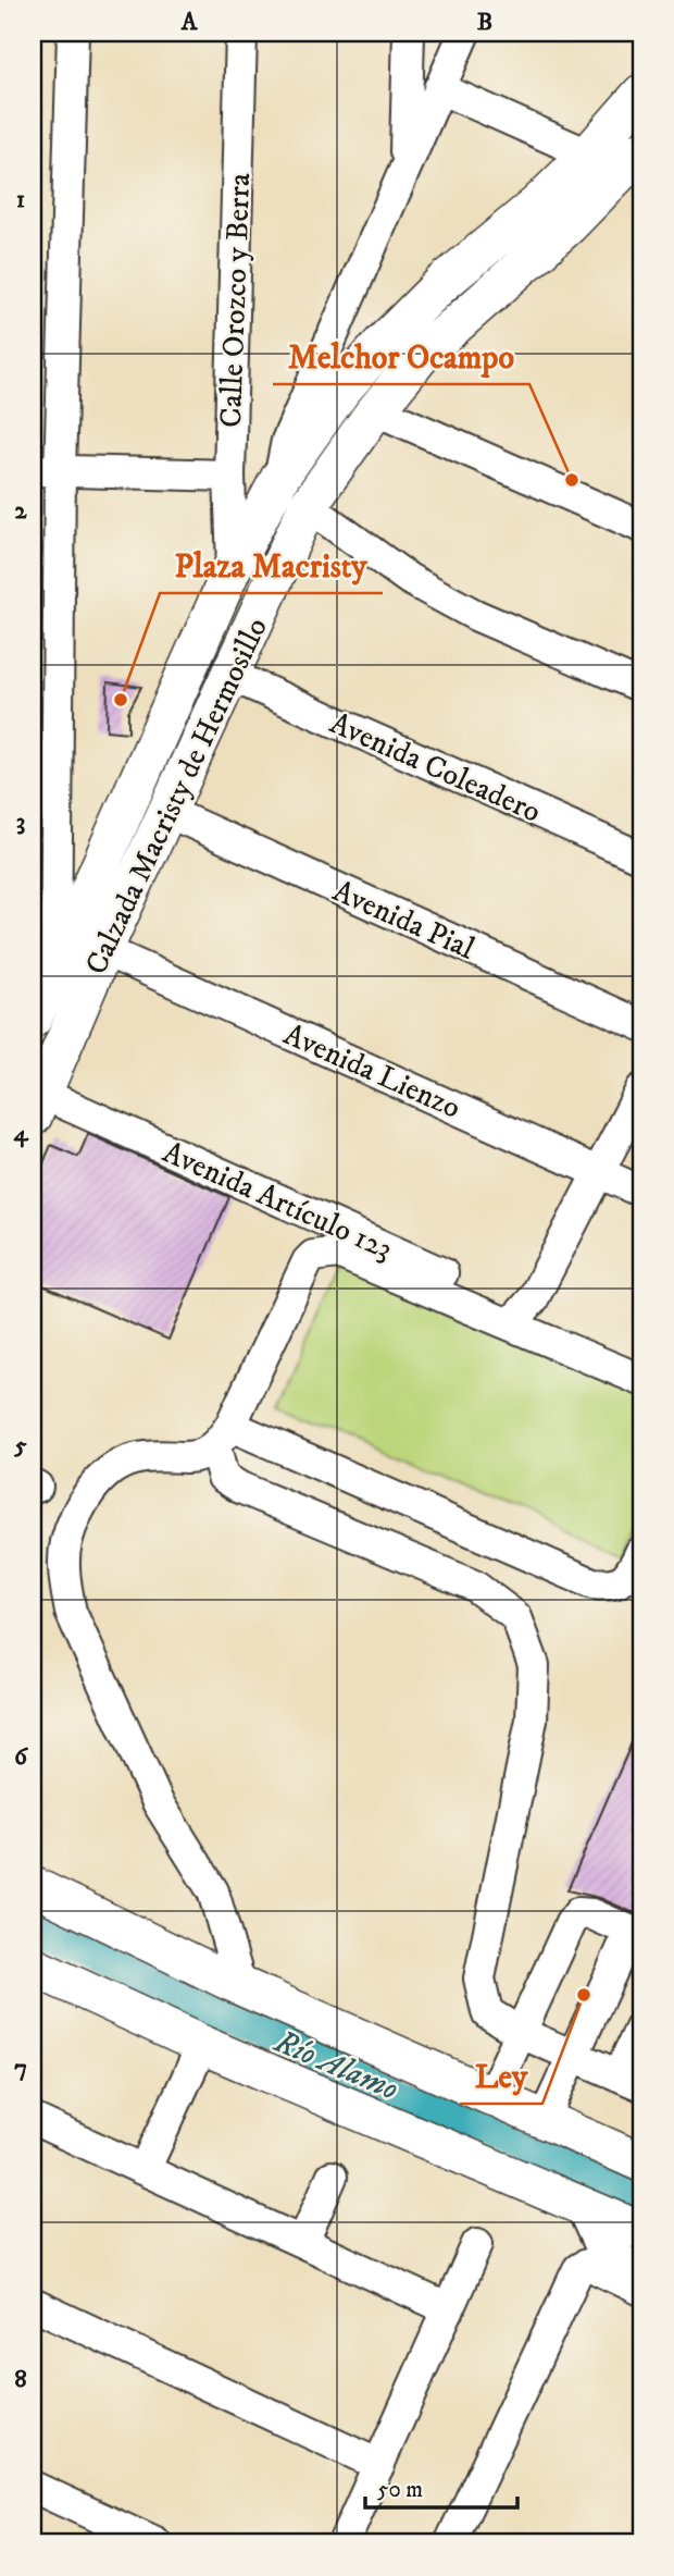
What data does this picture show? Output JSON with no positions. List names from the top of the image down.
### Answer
{
  "streets": {
    "main road": ["Calzada Macristy de Hermosillo"],
    "street": [
      "Calle Orozco y Berra",
      "Avenida Coleadero",
      "Avenida Pial",
      "Avenida Lienzo",
      "Avenida Artículo 123"
    ]
  },
  "crossings": [
    ["Calle Orozco y Berra", "Calzada Macristy de Hermosillo"],
    ["Avenida Coleadero", "Calzada Macristy de Hermosillo"],
    ["Calzada Macristy de Hermosillo", "Avenida Pial"],
    ["Calzada Macristy de Hermosillo", "Avenida Lienzo"],
    ["Calzada Macristy de Hermosillo", "Avenida Artículo 123"]
  ],
  "water": ["Río Alamo"],
  "places": ["Melchor Ocampo", "Plaza Macristy", "Ley"],
  "scale_bar": "50 m",
  "grid": {
    "columns": ["A", "B"],
    "rows": [
      "1",
      "2",
      "3",
      "4",
      "5",
      "6",
      "7",
      "8"
    ]
  }
}
